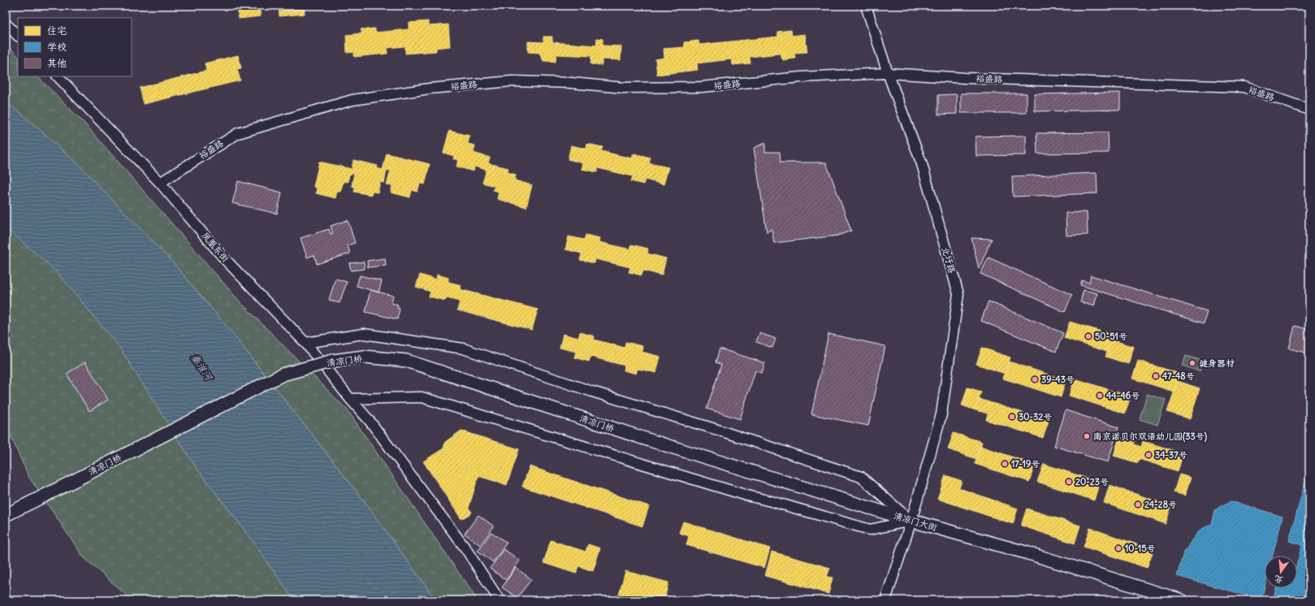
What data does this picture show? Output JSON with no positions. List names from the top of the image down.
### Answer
{
  "streets": {
    "main road": ["清凉门桥", "清凉门大街"],
    "street": ["裕盛路", "凤凰东街", "北圩路"]
  },
  "crossings": [
    ["裕盛路", "凤凰东街"],
    ["裕盛路", "北圩路"],
    ["北圩路", "清凉门大街"],
    ["清凉门桥", "清凉门大街"]
  ],
  "water": ["秦淮河"],
  "places": [
    "50-51号",
    "健身器材",
    "47-48号",
    "39-43号",
    "44-46号",
    "30-32号",
    "南京诺贝尔双语幼儿园(33号)",
    "34-37号",
    "17-19号",
    "20-23号",
    "24-28号",
    "10-15号"
  ],
  "legend": ["住宅", "学校", "其他"],
  "north": "bottom"
}
